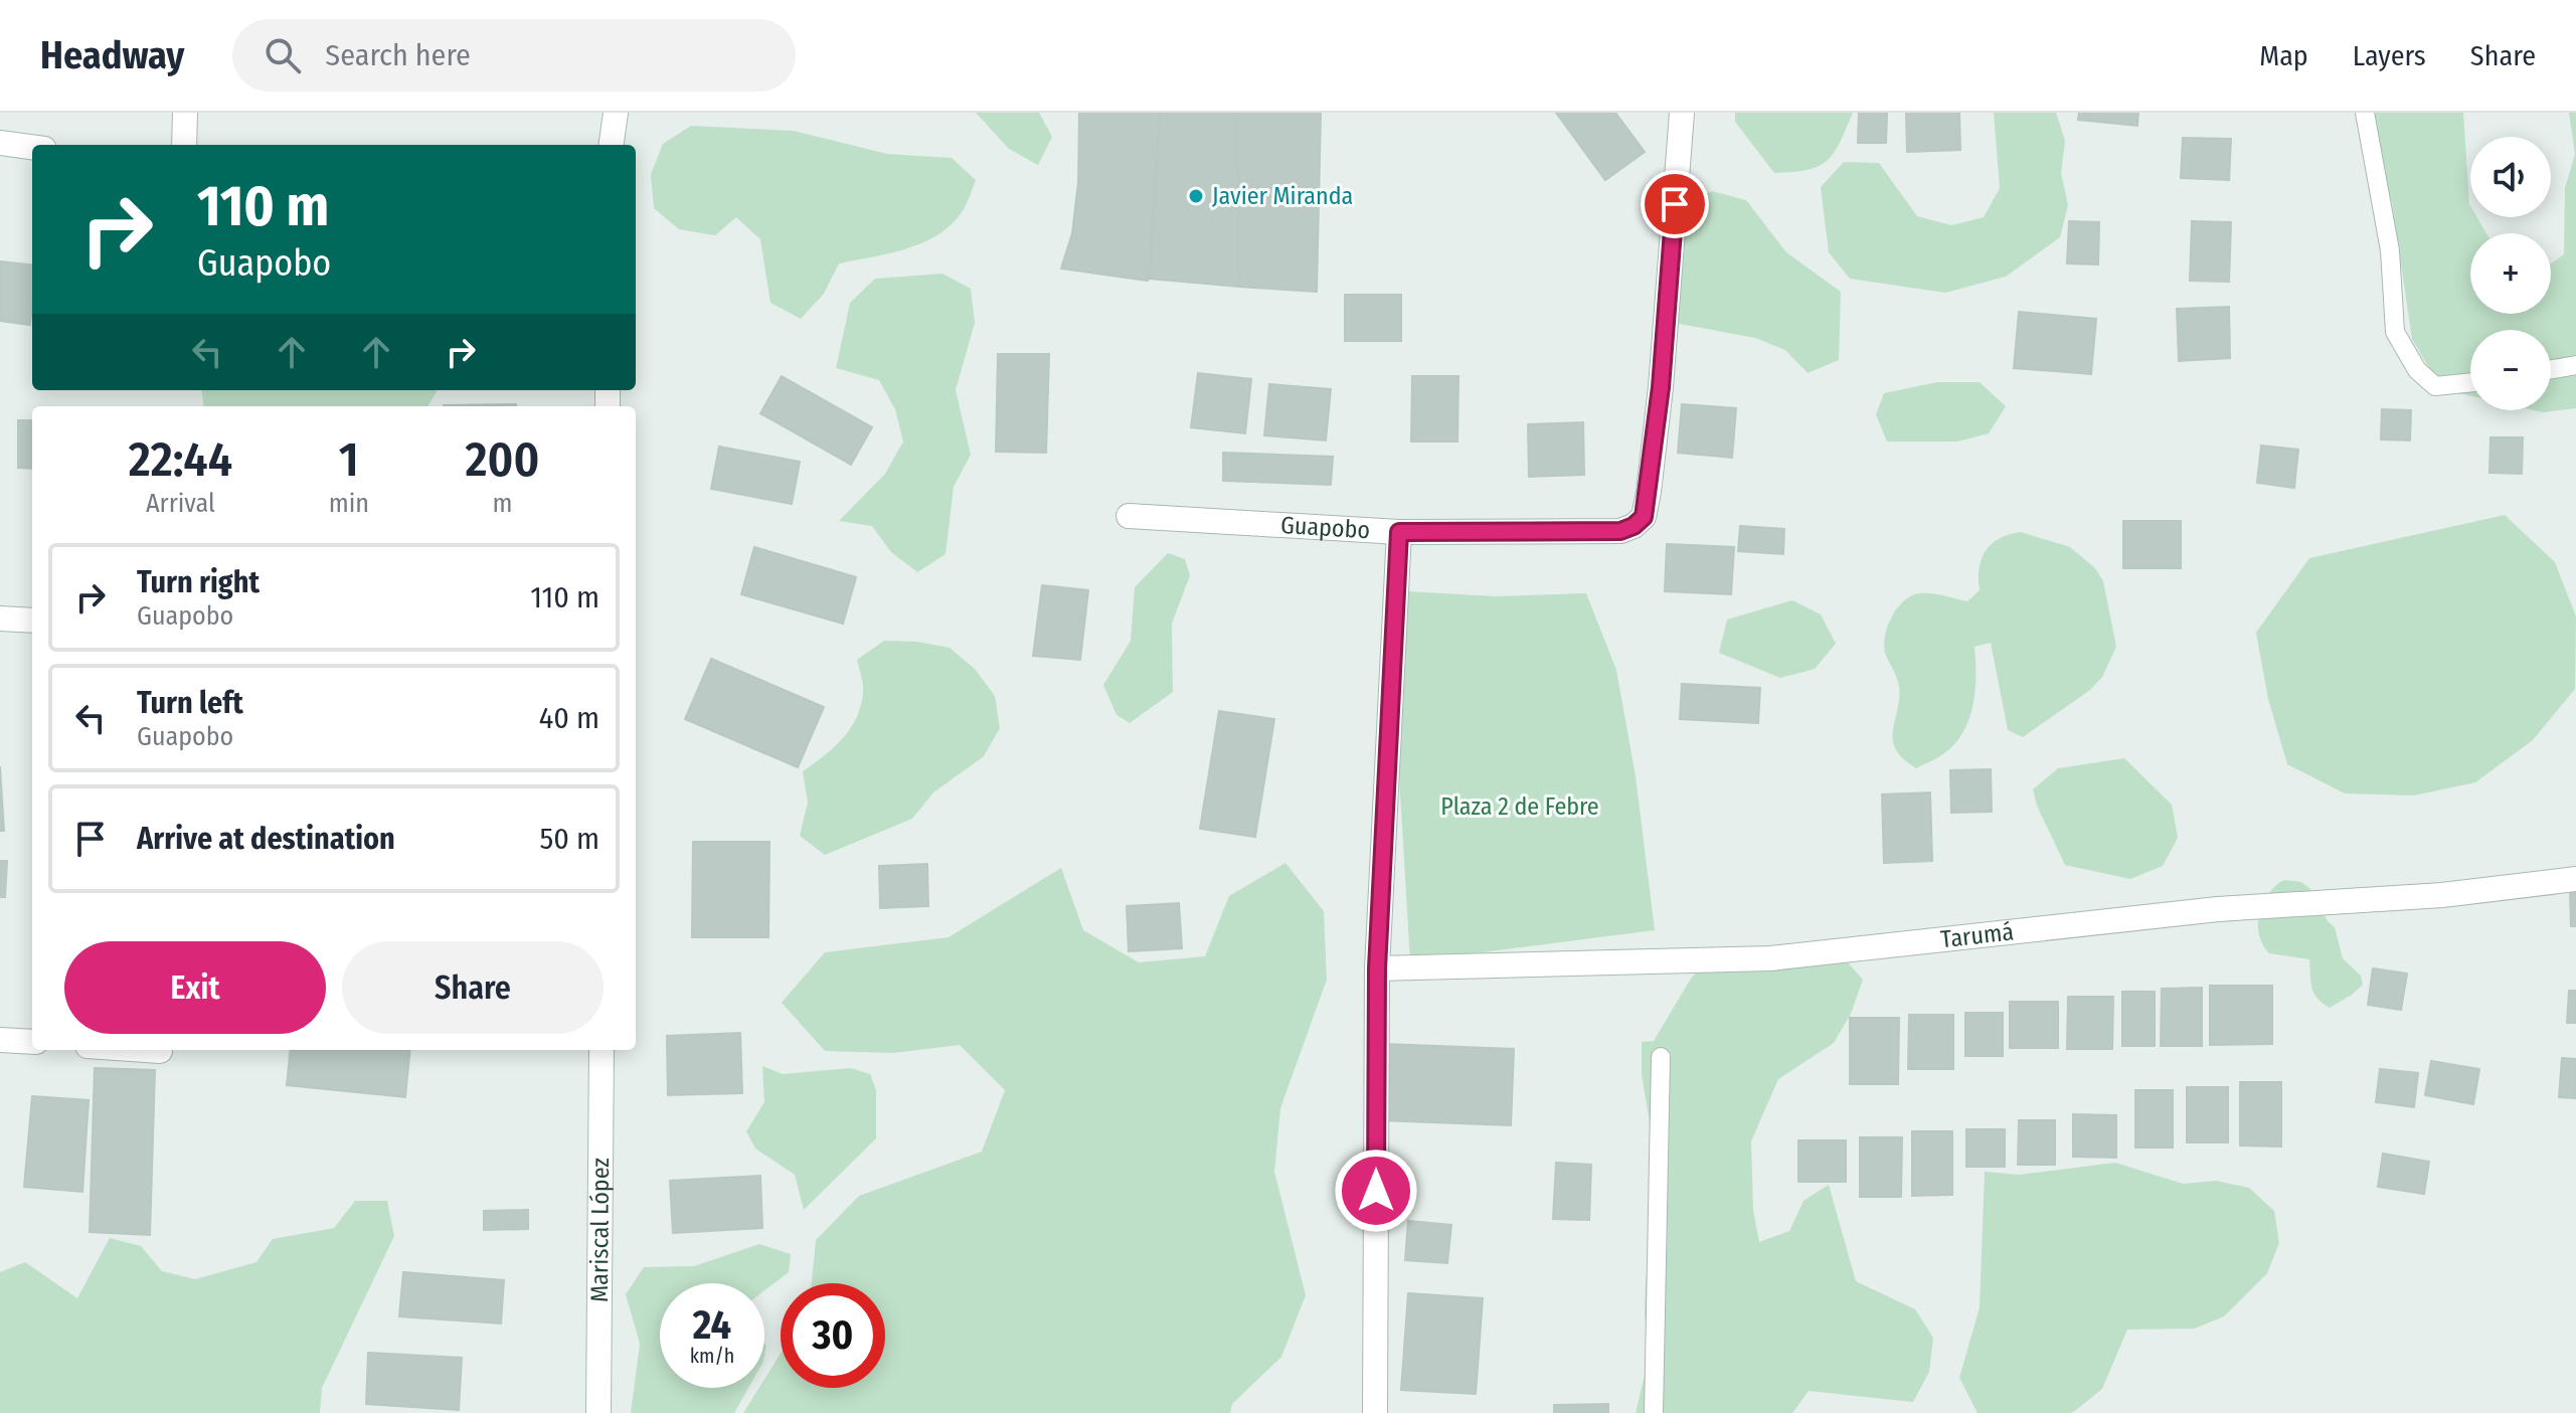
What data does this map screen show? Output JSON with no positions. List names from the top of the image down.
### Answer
{
  "streets": {
    "street": ["Guapobo", "Tarumá", "Mariscal López"]
  },
  "parks": ["Plaza 2 de Febre"],
  "places": ["Javier Miranda"],
  "page": {
    "header": "Headway",
    "search": "Search here",
    "nav": ["Map", "Layers", "Share"],
    "map_buttons": ["+", "−"],
    "turn": ["110 m", "Guapobo"],
    "eta": [
      "22:44",
      "Arrival",
      "1",
      "min",
      "200",
      "m"
    ],
    "list": [
      {
        "name": "Turn right",
        "note": "Guapobo",
        "value": "110 m"
      },
      {
        "name": "Turn left",
        "note": "Guapobo",
        "value": "40 m"
      },
      {
        "name": "Arrive at destination",
        "value": "50 m"
      }
    ],
    "buttons": ["Exit", "Share"],
    "speed": "24 km/h",
    "limit": "30"
  }
}
